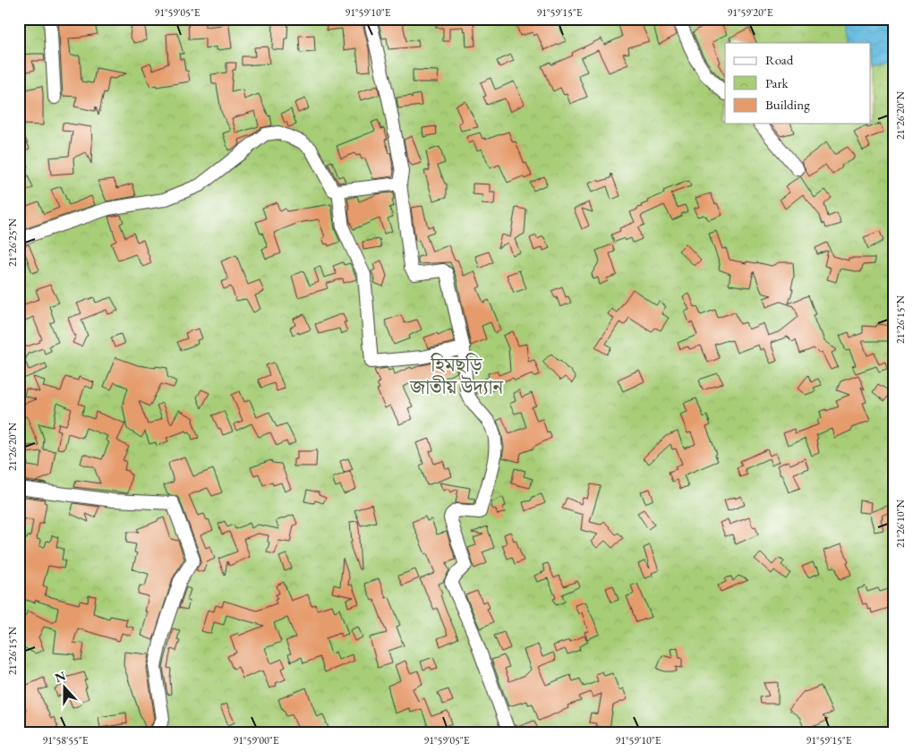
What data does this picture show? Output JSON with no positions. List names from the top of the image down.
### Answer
{
  "parks": ["হিমছড়ি জাতীয় উদ্যান"],
  "legend": ["Road", "Park", "Building"],
  "north": "top",
  "coordinates": [
    "91°59'05\"E",
    "91°59'10\"E",
    "91°59'15\"E",
    "91°59'20\"E",
    "21°26'20\"N",
    "21°26'25\"N",
    "21°26'15\"N",
    "21°26'10\"N",
    "91°58'55\"E",
    "91°59'00\"E"
  ]
}
